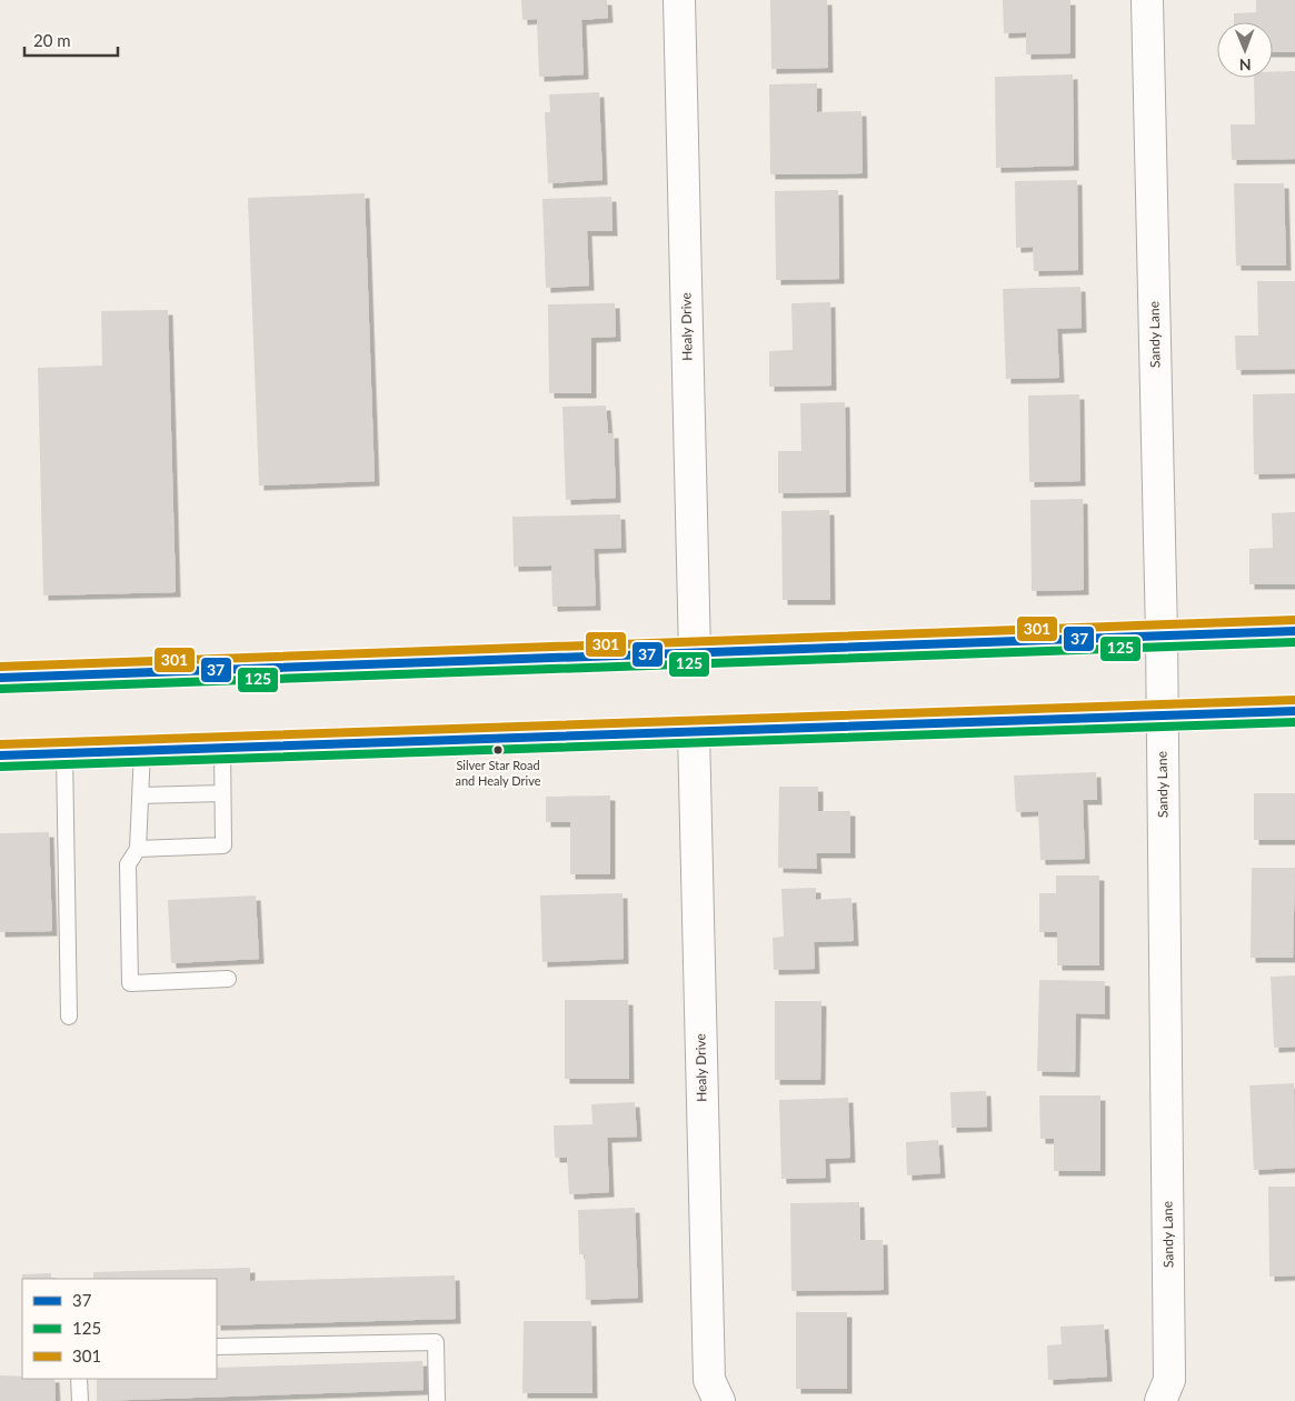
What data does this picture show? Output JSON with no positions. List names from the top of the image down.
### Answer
{
  "streets": {
    "street": ["Healy Drive", "Sandy Lane"]
  },
  "places": ["Silver Star Road and Healy Drive"],
  "lines": ["transit line 301", "transit line 37", "transit line 125"],
  "legend": ["37", "125", "301"],
  "scale_bar": "20 m",
  "north": "bottom"
}
